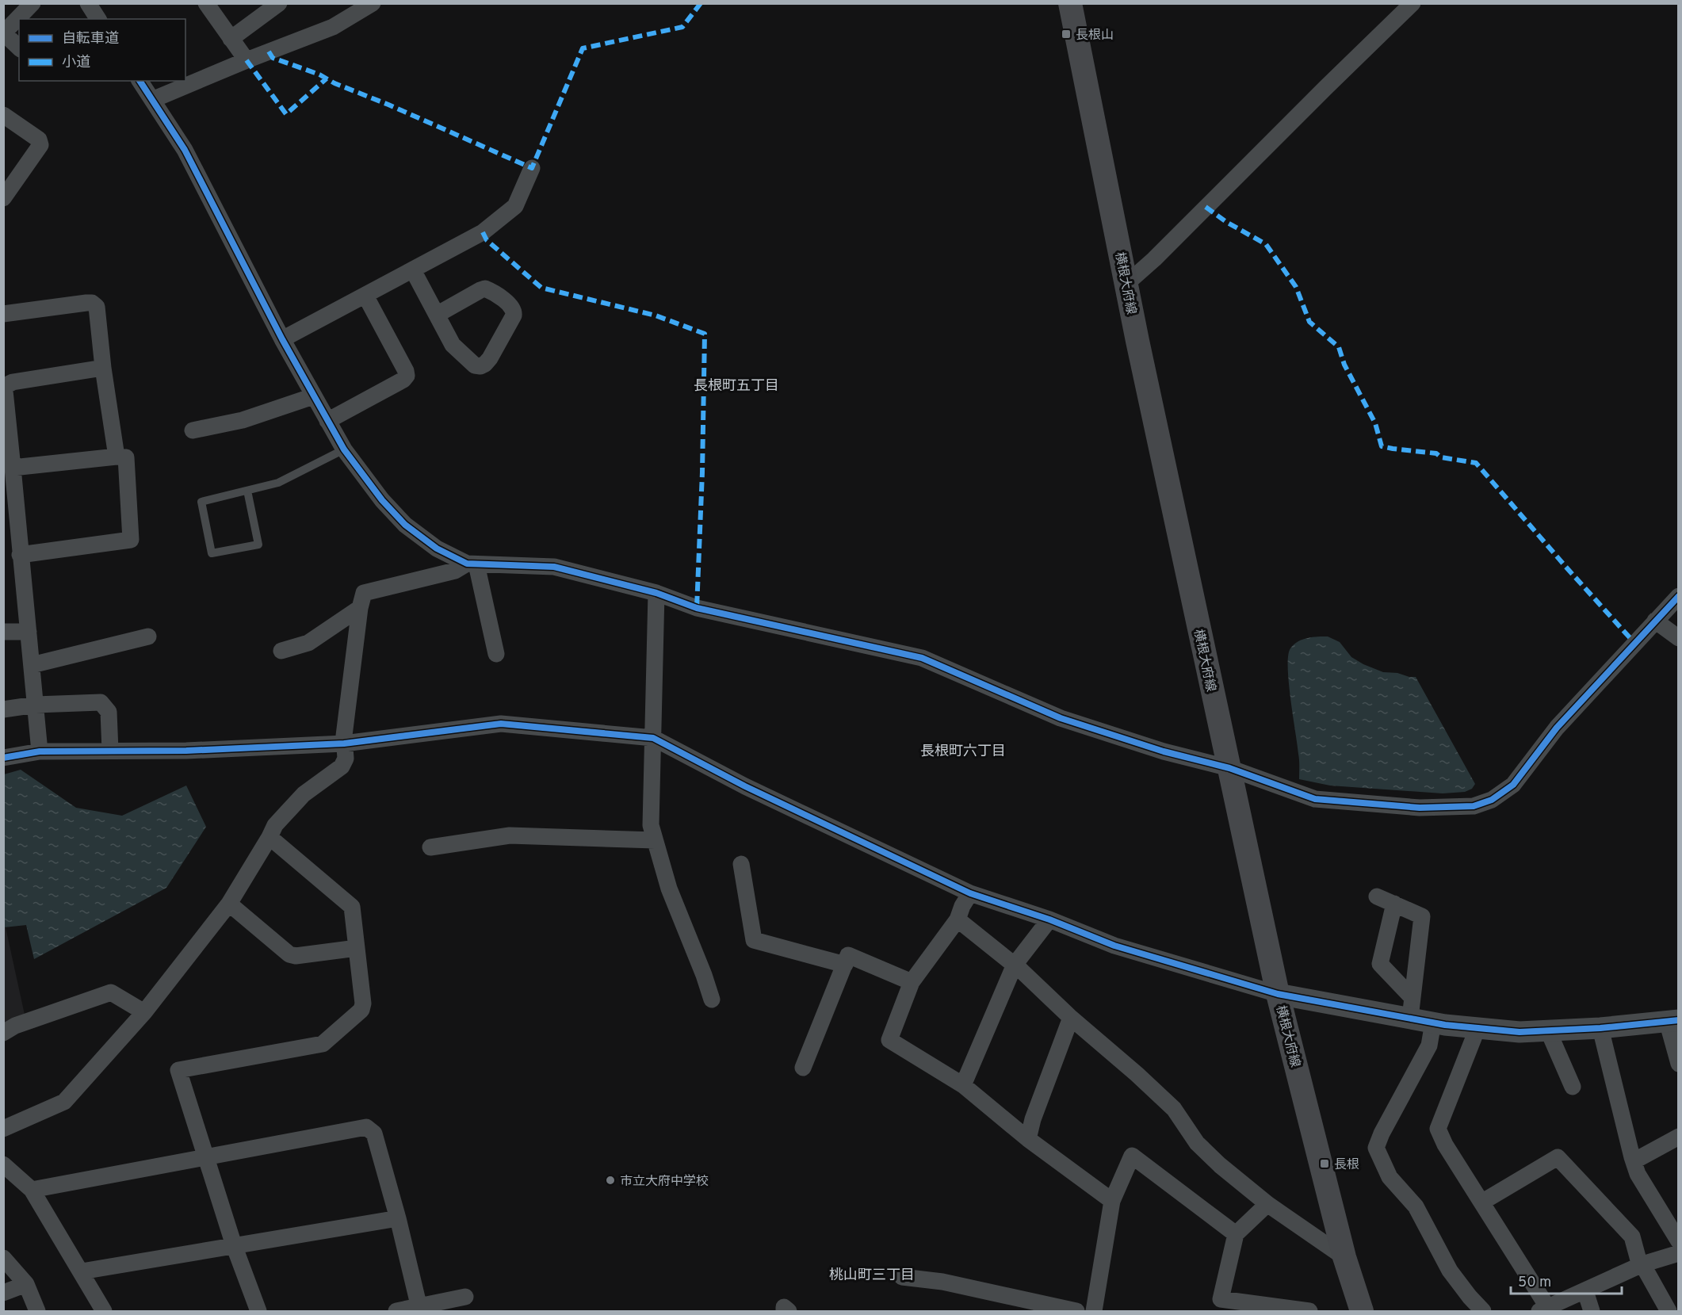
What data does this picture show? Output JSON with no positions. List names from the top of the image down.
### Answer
{
  "streets": {
    "main road": ["横根大府線"]
  },
  "districts": ["長根町五丁目", "長根町六丁目", "桃山町三丁目"],
  "places": {
    "transit": ["長根山", "長根"],
    "other": ["市立大府中学校"]
  },
  "legend": ["自転車道", "小道"],
  "scale_bar": "50 m"
}
